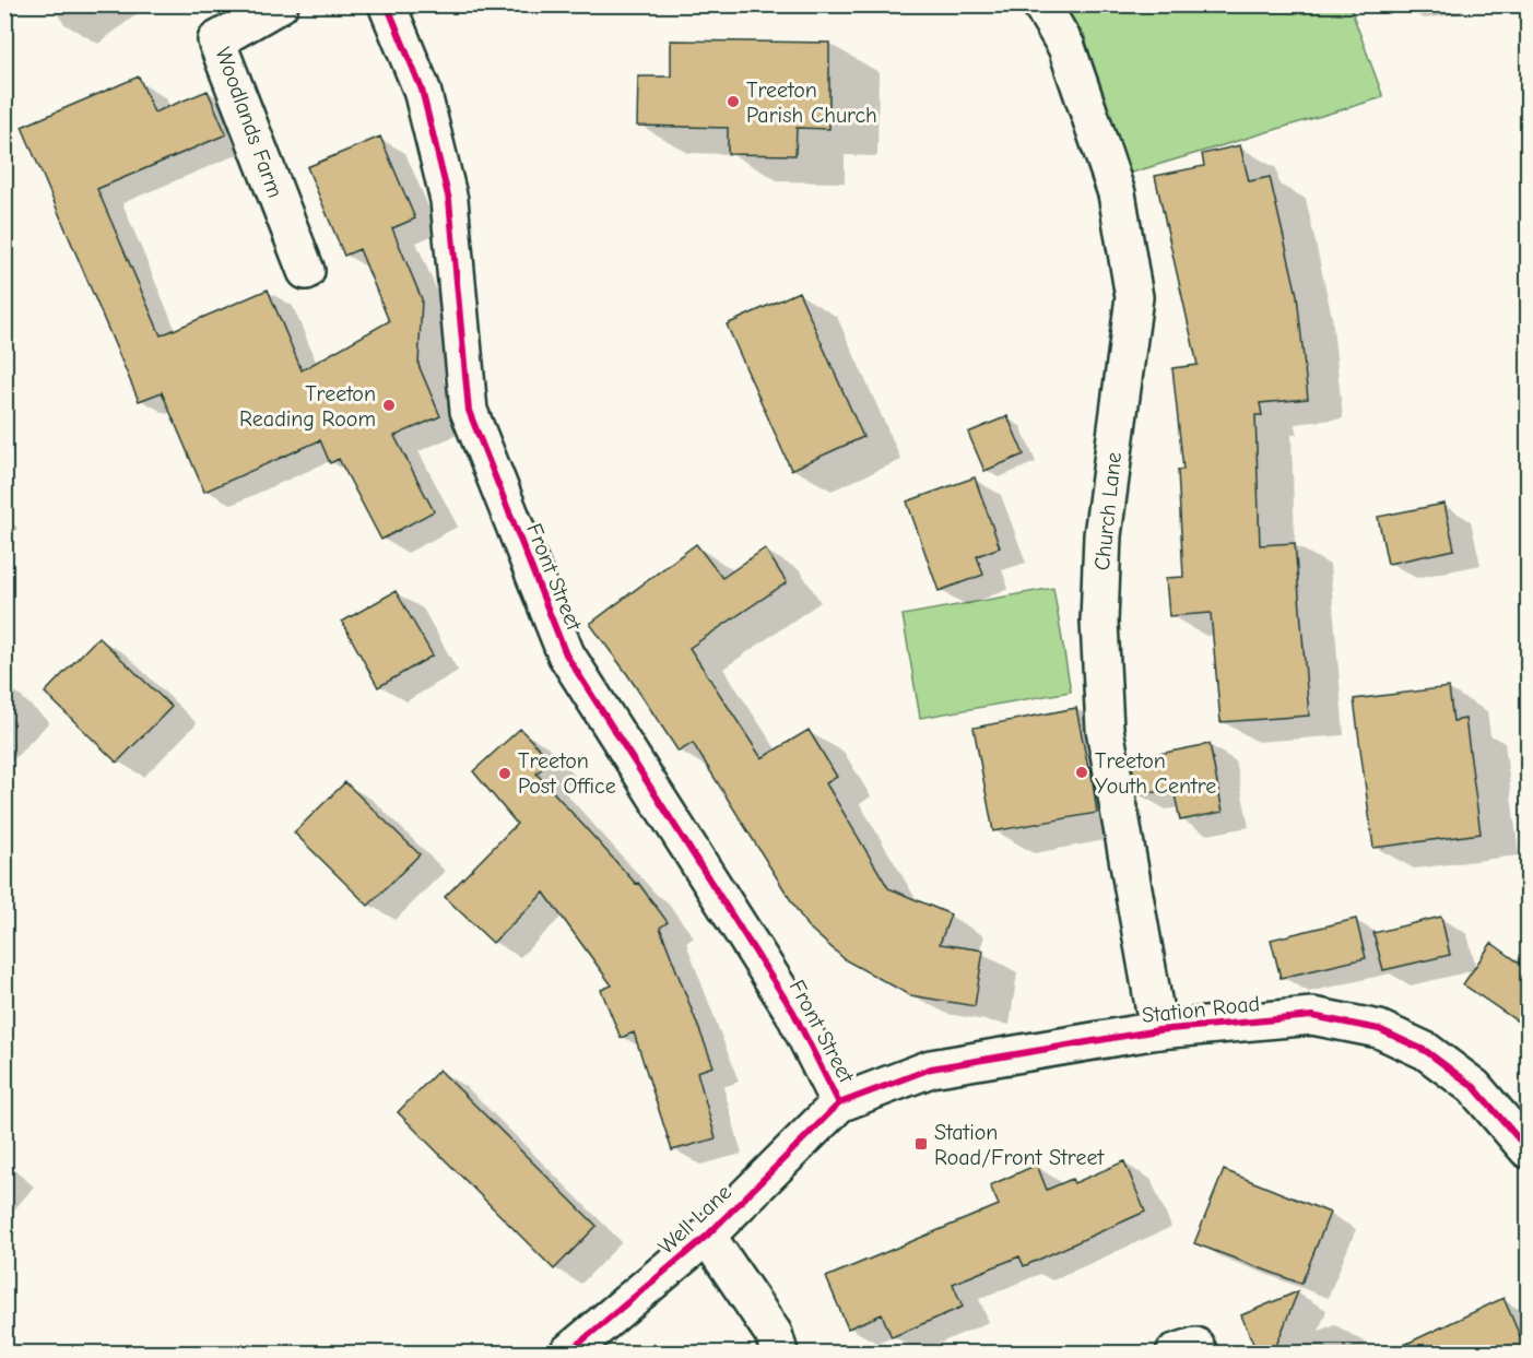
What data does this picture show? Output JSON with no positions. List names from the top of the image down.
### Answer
{
  "streets": {
    "street": [
      "Woodlands Farm",
      "Church Lane",
      "Front Street",
      "Station Road",
      "Well Lane"
    ]
  },
  "crossings": [
    ["Church Lane", "Station Road"],
    ["Front Street", "Station Road"],
    ["Front Street", "Well Lane"],
    ["Station Road", "Well Lane"]
  ],
  "places": {
    "other": [
      "Treeton Parish Church",
      "Treeton Reading Room",
      "Treeton Youth Centre",
      "Treeton Post Office"
    ],
    "transit": ["Station Road/Front Street"]
  }
}
